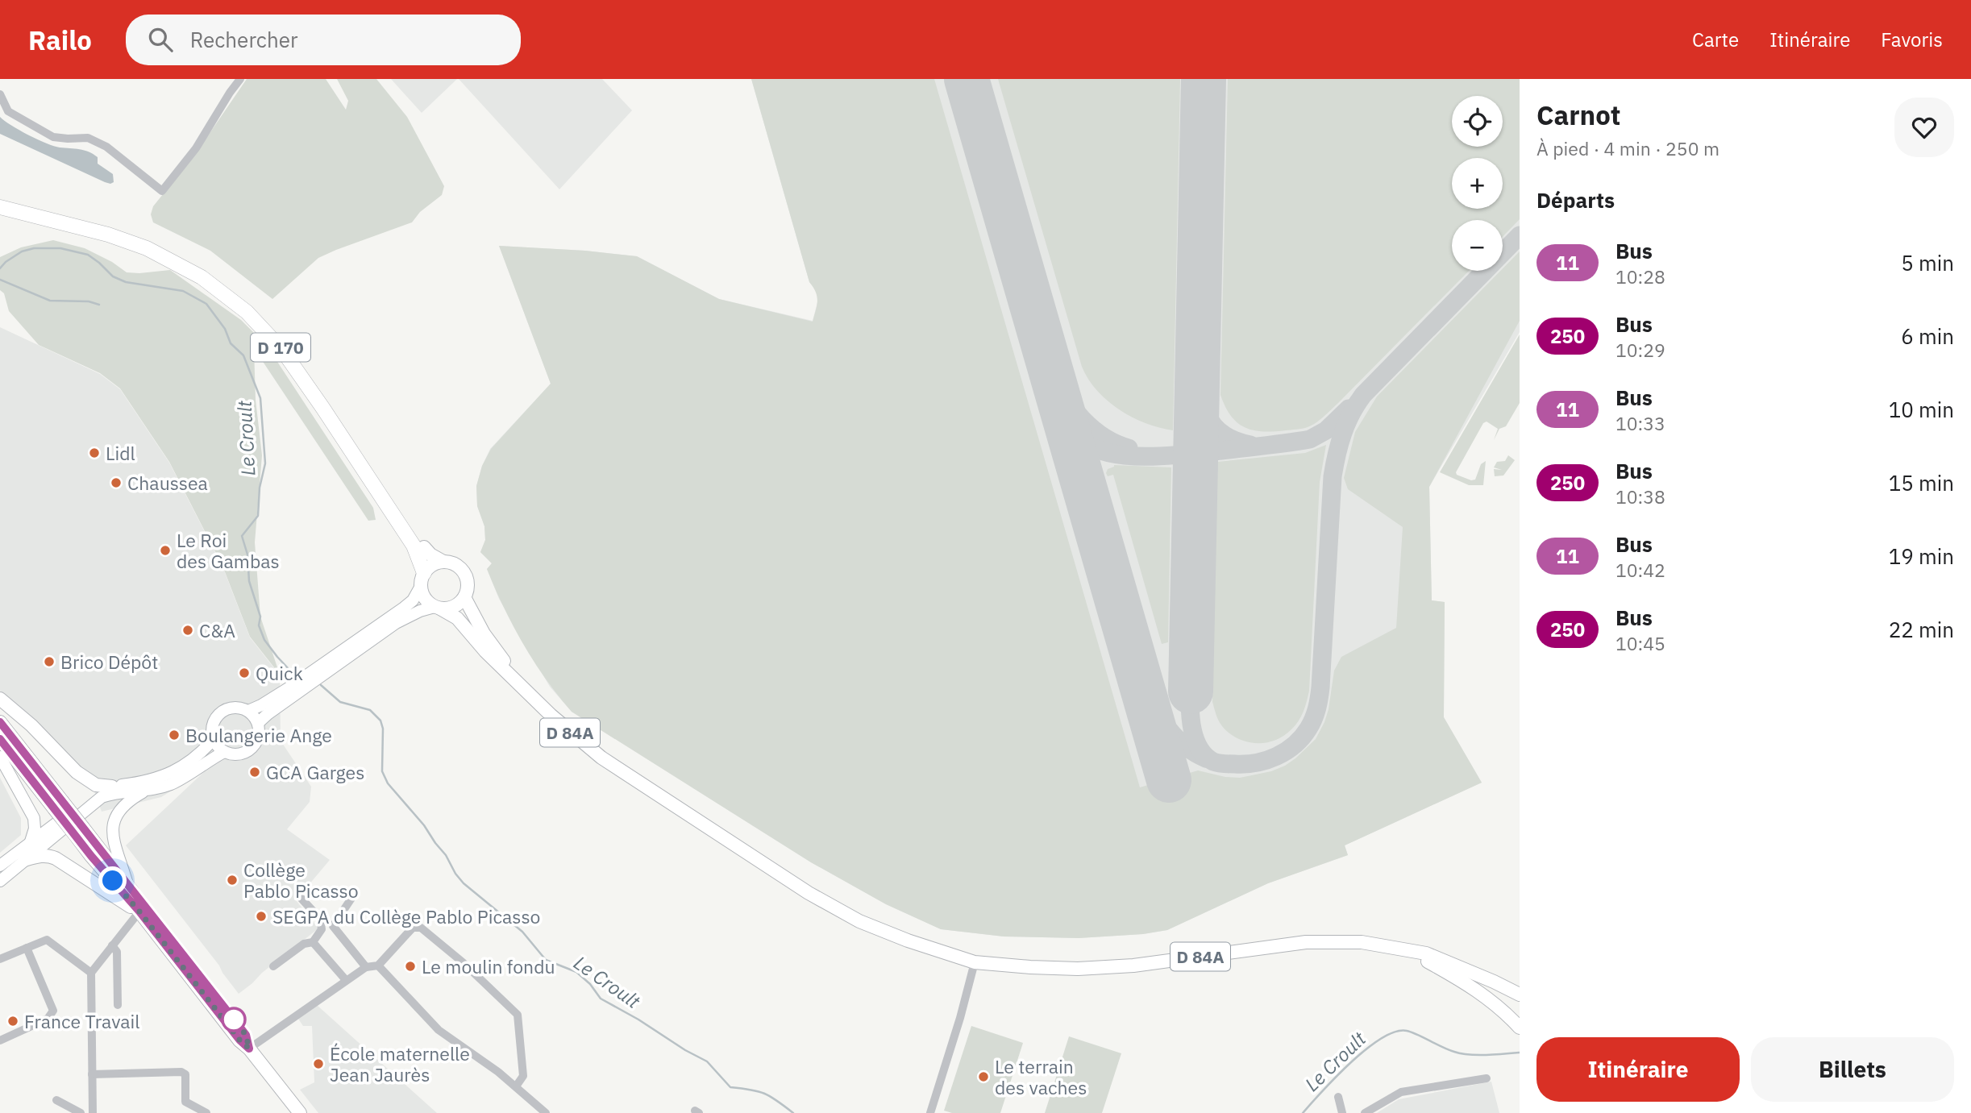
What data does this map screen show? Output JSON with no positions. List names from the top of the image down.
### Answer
{
  "streets": {
    "highway": ["D 170"],
    "main road": ["D 84A"]
  },
  "crossings": [
    ["D 170", "D 84A"]
  ],
  "water": ["Le Croult"],
  "places": [
    "Lidl",
    "Chaussea",
    "Le Roi des Gambas",
    "C&A",
    "Brico Dépôt",
    "Quick",
    "Boulangerie Ange",
    "GCA Garges",
    "Collège Pablo Picasso",
    "SEGPA du Collège Pablo Picasso",
    "Le moulin fondu",
    "France Travail",
    "École maternelle Jean Jaurès",
    "Le terrain des vaches"
  ],
  "lines": ["bus line 11"],
  "page": {
    "header": "Railo",
    "search": "Rechercher",
    "nav": ["Carte", "Itinéraire", "Favoris"],
    "heading": [
      ["Carnot", "À pied · 4 min · 250 m"],
      "Départs"
    ],
    "map_buttons": ["+", "−"],
    "list": [
      {
        "mark": "11",
        "name": "Bus",
        "note": "10:28",
        "value": "5 min"
      },
      {
        "mark": "250",
        "name": "Bus",
        "note": "10:29",
        "value": "6 min"
      },
      {
        "mark": "11",
        "name": "Bus",
        "note": "10:33",
        "value": "10 min"
      },
      {
        "mark": "250",
        "name": "Bus",
        "note": "10:38",
        "value": "15 min"
      },
      {
        "mark": "11",
        "name": "Bus",
        "note": "10:42",
        "value": "19 min"
      },
      {
        "mark": "250",
        "name": "Bus",
        "note": "10:45",
        "value": "22 min"
      }
    ],
    "buttons": ["Itinéraire", "Billets"]
  }
}
